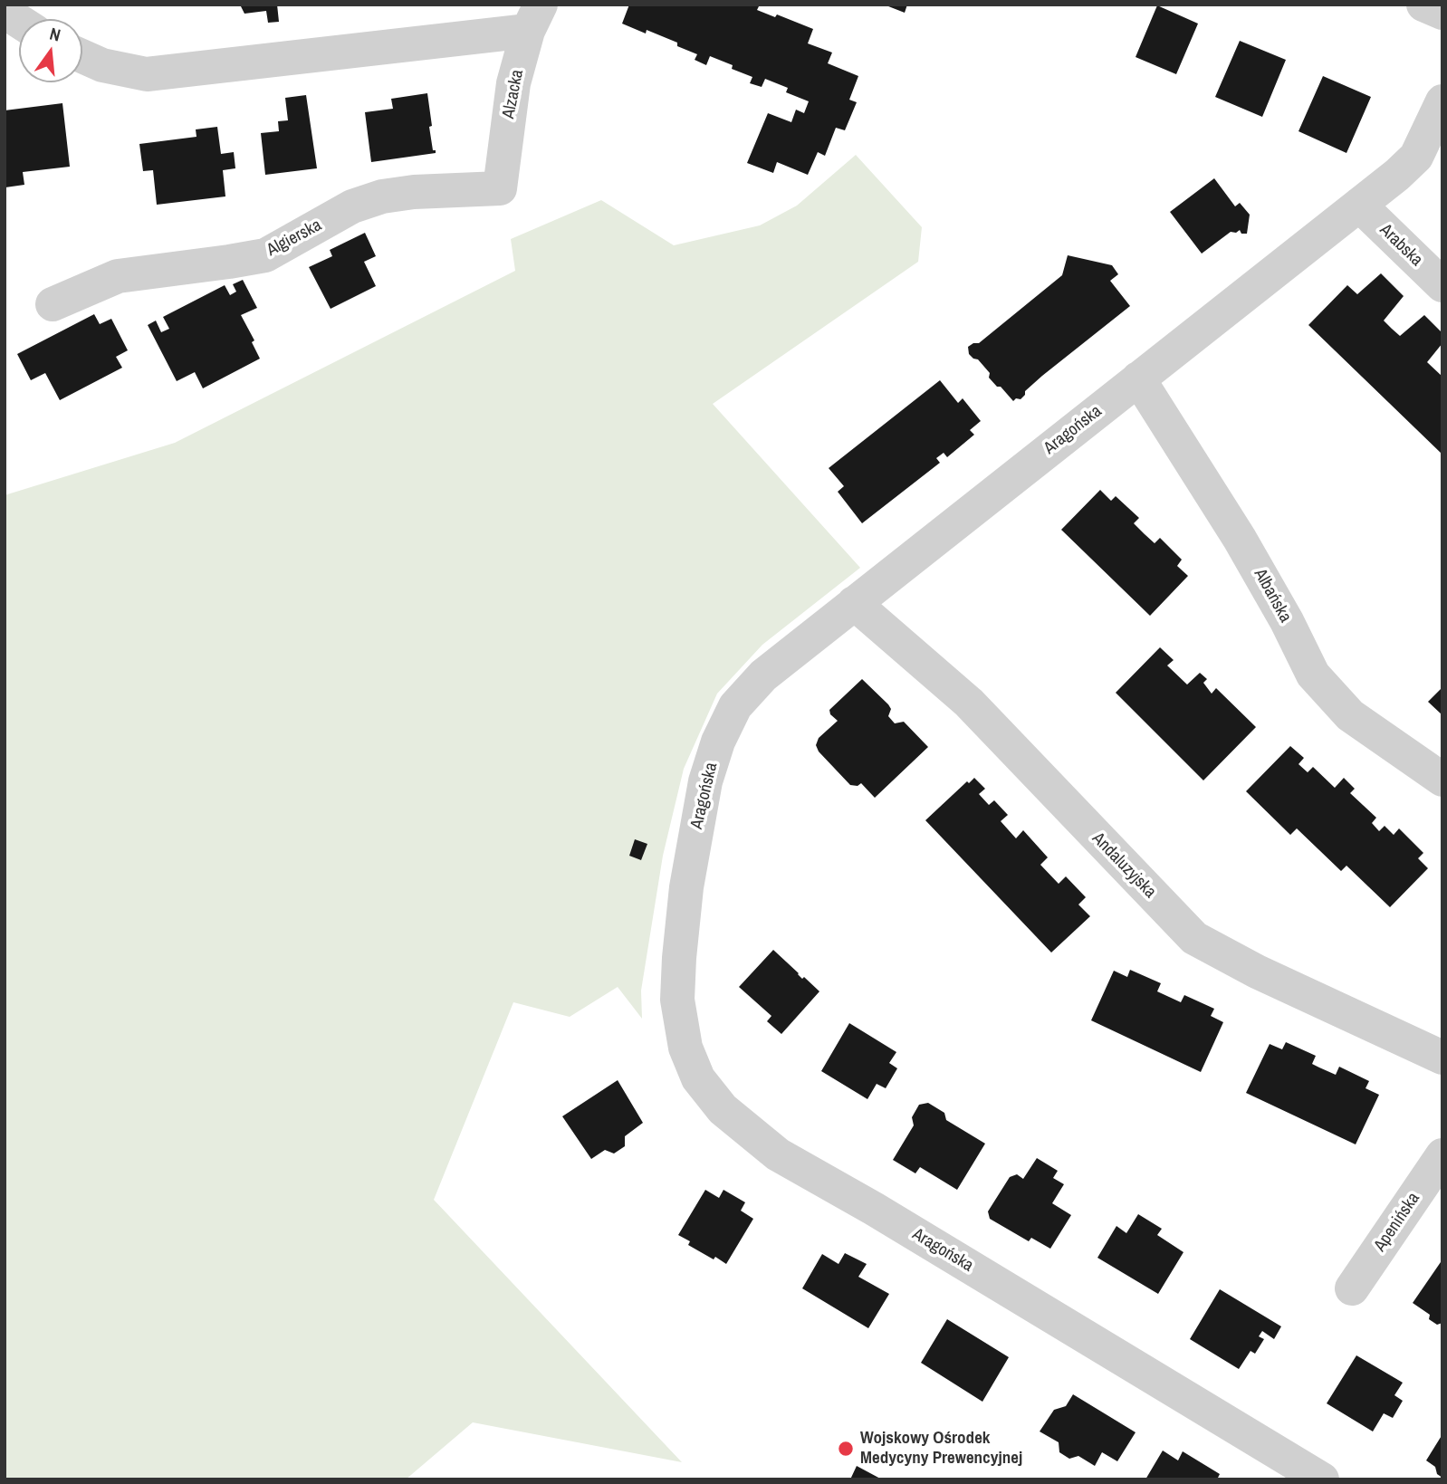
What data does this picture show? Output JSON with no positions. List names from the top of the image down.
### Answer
{
  "streets": {
    "street": [
      "Alzacka",
      "Algierska",
      "Arabska",
      "Aragońska",
      "Albańska",
      "Andaluzyjska",
      "Apenińska"
    ]
  },
  "crossings": [
    ["Alzacka", "Algierska"],
    ["Arabska", "Aragońska"],
    ["Aragońska", "Albańska"],
    ["Aragońska", "Andaluzyjska"]
  ],
  "places": ["Wojskowy Ośrodek Medycyny Prewencyjnej"],
  "north": "top"
}
